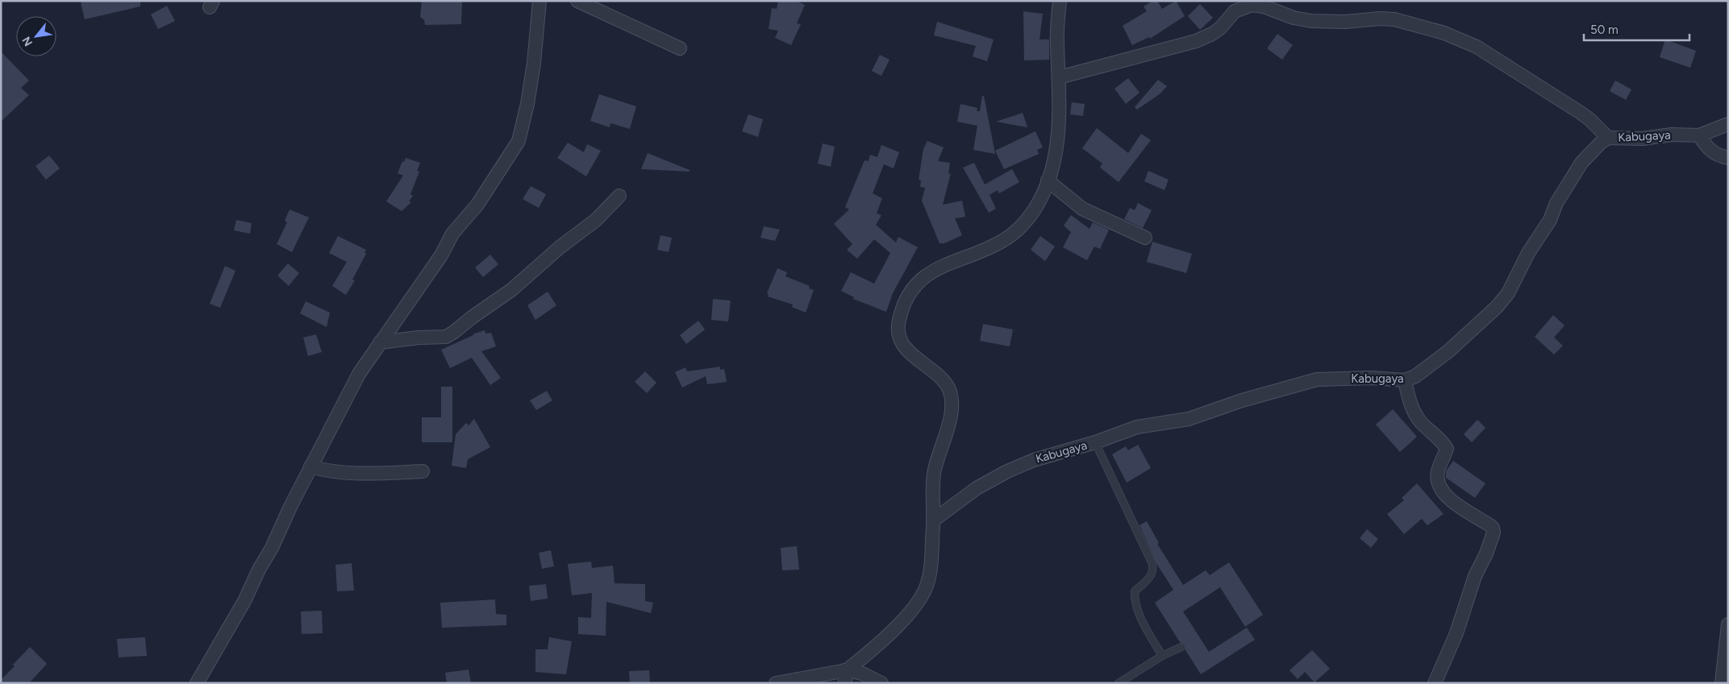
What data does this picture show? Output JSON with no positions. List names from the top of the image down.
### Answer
{
  "streets": {
    "street": ["Kabugaya"]
  },
  "scale_bar": "50 m",
  "north": "bottom left"
}
